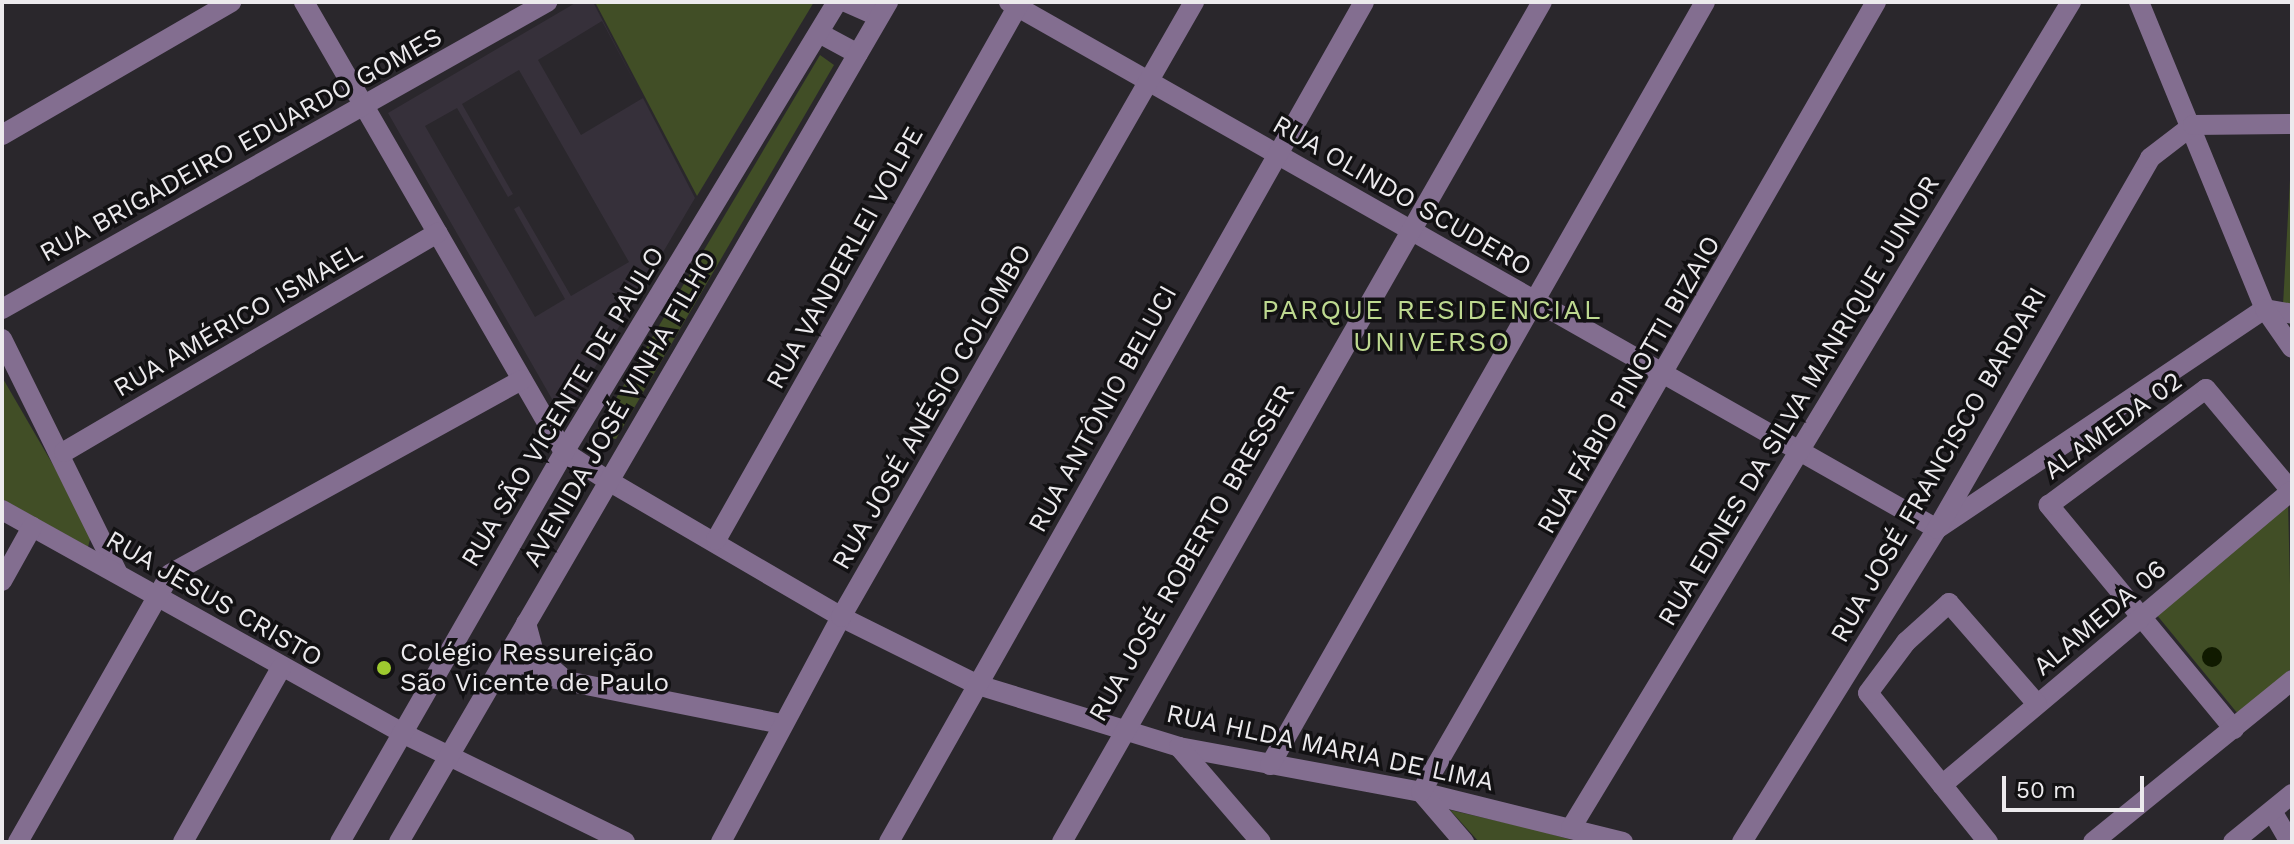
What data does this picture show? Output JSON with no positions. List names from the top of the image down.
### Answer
{
  "streets": {
    "street": [
      "RUA BRIGADEIRO EDUARDO GOMES",
      "RUA OLINDO SCUDERO",
      "RUA VANDERLEI VOLPE",
      "RUA AMÉRICO ISMAEL",
      "RUA FÁBIO PINOTTI BIZAIO",
      "RUA EDNES DA SILVA MANRIQUE JUNIOR",
      "RUA SÃO VICENTE DE PAULO",
      "RUA JOSÉ ANÉSIO COLOMBO",
      "AVENIDA JOSÉ VINHA FILHO",
      "RUA ANTÔNIO BELUCI",
      "ALAMEDA 02",
      "RUA JOSÉ FRANCISCO BARDARI",
      "RUA JOSÉ ROBERTO BRESSER",
      "RUA JESUS CRISTO",
      "ALAMEDA 06",
      "RUA HLDA MARIA DE LIMA"
    ]
  },
  "crossings": [
    ["RUA OLINDO SCUDERO", "RUA VANDERLEI VOLPE"],
    ["RUA OLINDO SCUDERO", "RUA FÁBIO PINOTTI BIZAIO"],
    ["RUA OLINDO SCUDERO", "RUA EDNES DA SILVA MANRIQUE JUNIOR"],
    ["RUA OLINDO SCUDERO", "RUA JOSÉ ANÉSIO COLOMBO"],
    ["RUA OLINDO SCUDERO", "RUA ANTÔNIO BELUCI"],
    ["RUA OLINDO SCUDERO", "RUA JOSÉ FRANCISCO BARDARI"],
    ["RUA OLINDO SCUDERO", "RUA JOSÉ ROBERTO BRESSER"],
    ["RUA VANDERLEI VOLPE", "RUA HLDA MARIA DE LIMA"],
    ["RUA FÁBIO PINOTTI BIZAIO", "RUA HLDA MARIA DE LIMA"],
    ["RUA EDNES DA SILVA MANRIQUE JUNIOR", "RUA HLDA MARIA DE LIMA"],
    ["RUA SÃO VICENTE DE PAULO", "RUA JESUS CRISTO"],
    ["RUA SÃO VICENTE DE PAULO", "RUA HLDA MARIA DE LIMA"],
    ["RUA JOSÉ ANÉSIO COLOMBO", "RUA HLDA MARIA DE LIMA"],
    ["AVENIDA JOSÉ VINHA FILHO", "RUA JESUS CRISTO"],
    ["AVENIDA JOSÉ VINHA FILHO", "RUA HLDA MARIA DE LIMA"],
    ["RUA ANTÔNIO BELUCI", "RUA HLDA MARIA DE LIMA"],
    ["ALAMEDA 02", "ALAMEDA 06"],
    ["RUA JOSÉ ROBERTO BRESSER", "RUA HLDA MARIA DE LIMA"]
  ],
  "districts": ["PARQUE RESIDENCIAL UNIVERSO"],
  "places": ["Colégio Ressureição São Vicente de Paulo"],
  "scale_bar": "50 m"
}
